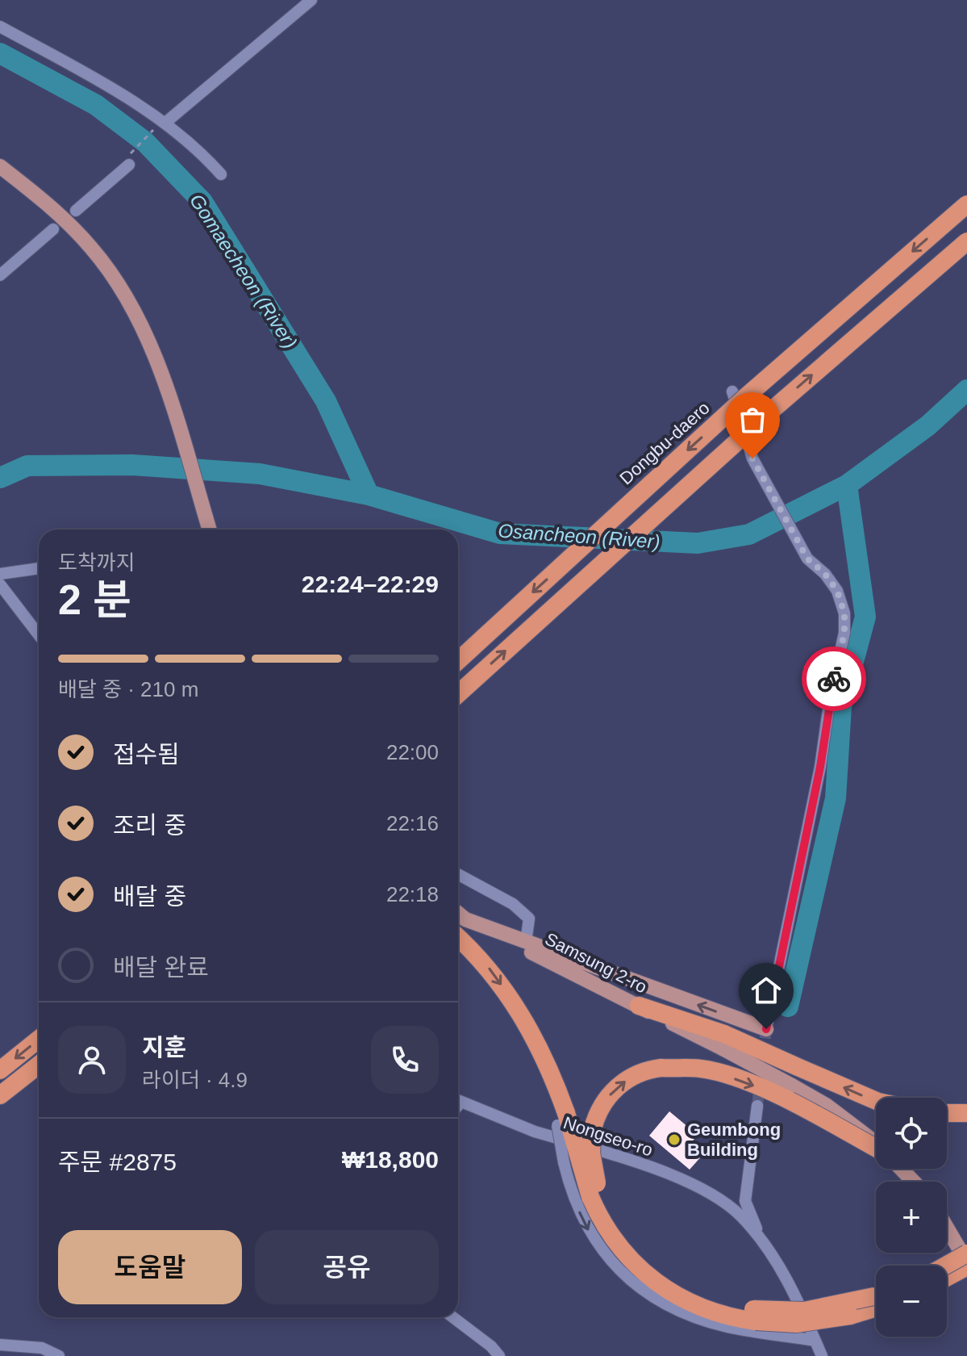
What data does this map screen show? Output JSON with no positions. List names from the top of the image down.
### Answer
{
  "streets": {
    "highway": ["Dongbu-daero"],
    "main road": ["Samsung 2-ro"],
    "street": ["Nongseo-ro"]
  },
  "water": ["Gomaecheon (River)", "Osancheon (River)"],
  "places": ["Geumbong Building"],
  "page": {
    "heading": ["2 분", "도착까지", "22:24–22:29"],
    "panel": [
      "지훈",
      "라이더 · 4.9",
      "주문 #2875",
      "₩18,800"
    ],
    "bar": "배달 중 · 210 m",
    "list": [
      ["접수됨", "22:00"],
      ["조리 중", "22:16"],
      ["배달 중", "22:18"],
      "배달 완료"
    ],
    "map_buttons": ["+", "−"],
    "buttons": ["도움말", "공유"]
  }
}
